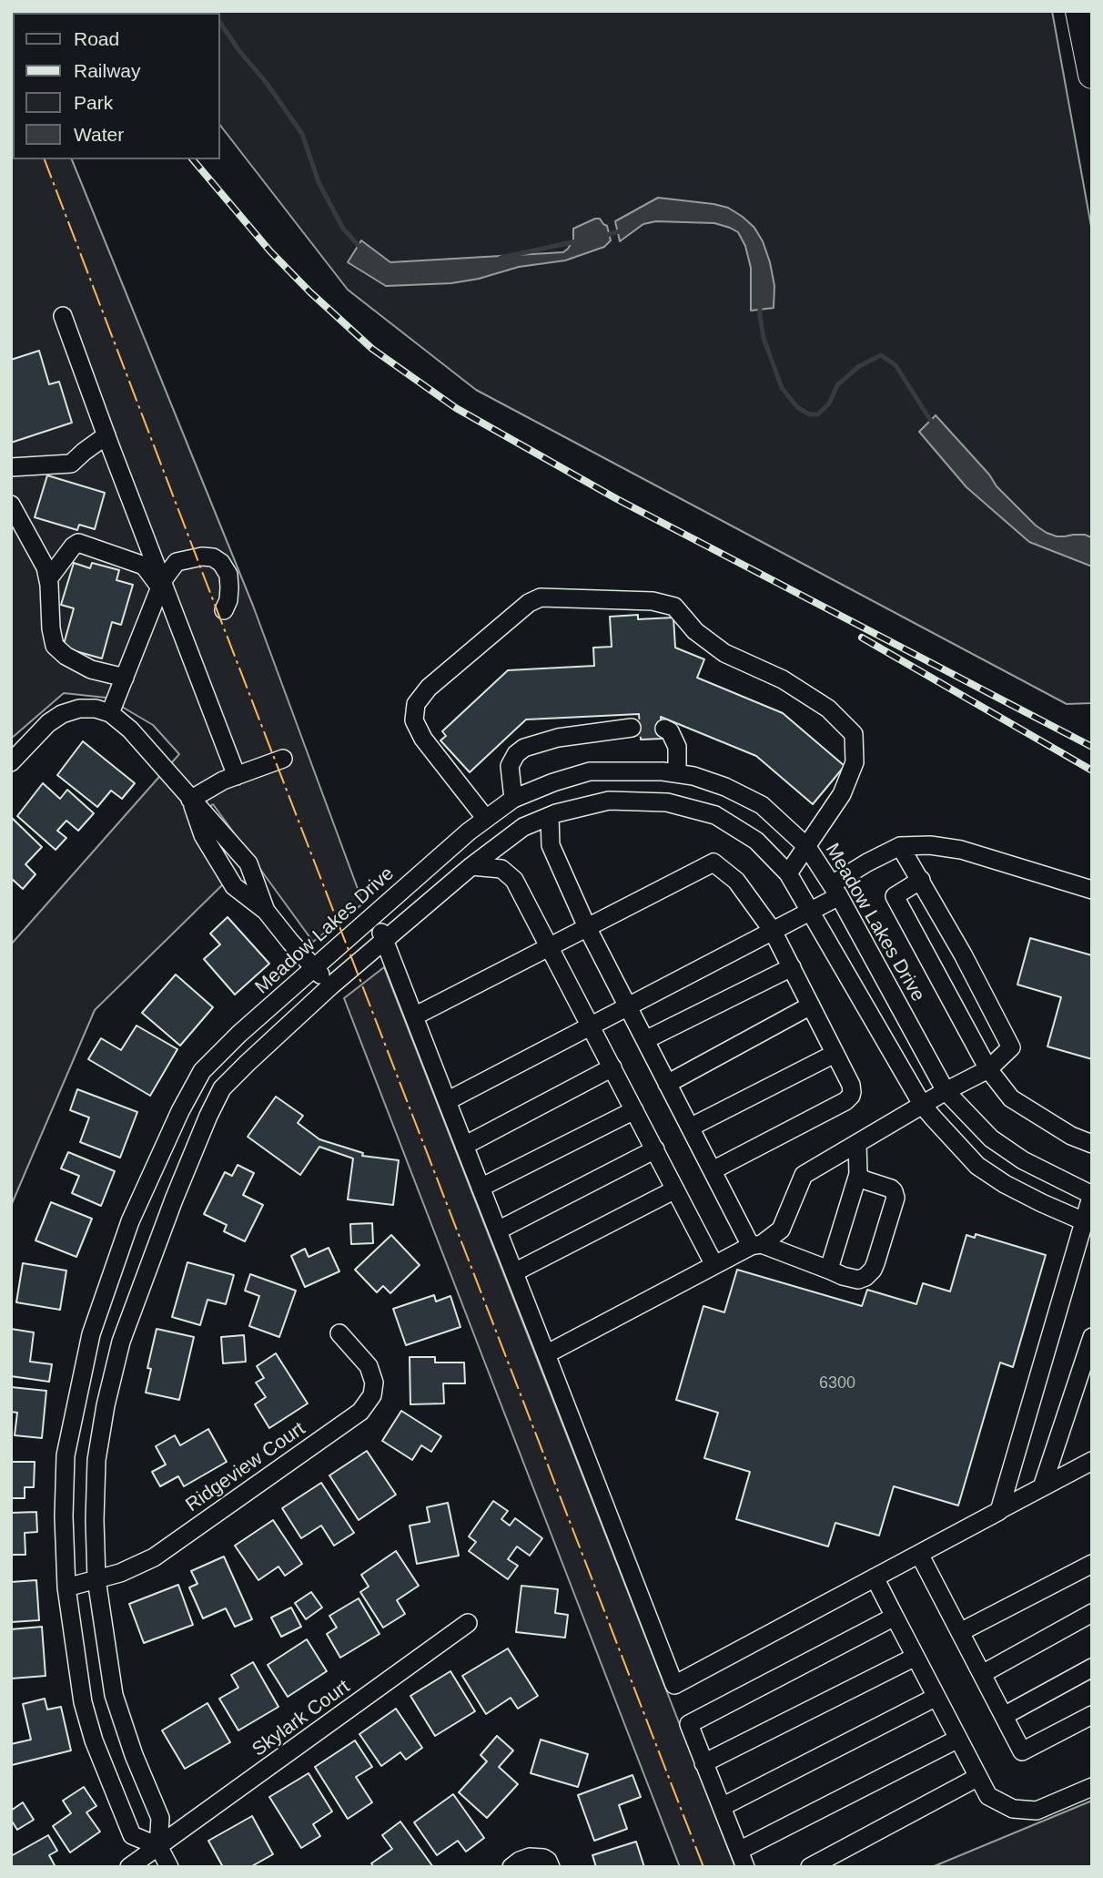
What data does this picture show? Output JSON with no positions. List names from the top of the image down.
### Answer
{
  "streets": {
    "street": ["Meadow Lakes Drive", "Ridgeview Court", "Skylark Court"]
  },
  "crossings": [
    ["Meadow Lakes Drive", "Ridgeview Court"],
    ["Meadow Lakes Drive", "Skylark Court"]
  ],
  "house_numbers": ["6300"],
  "legend": [
    "Road",
    "Railway",
    "Park",
    "Water"
  ]
}
